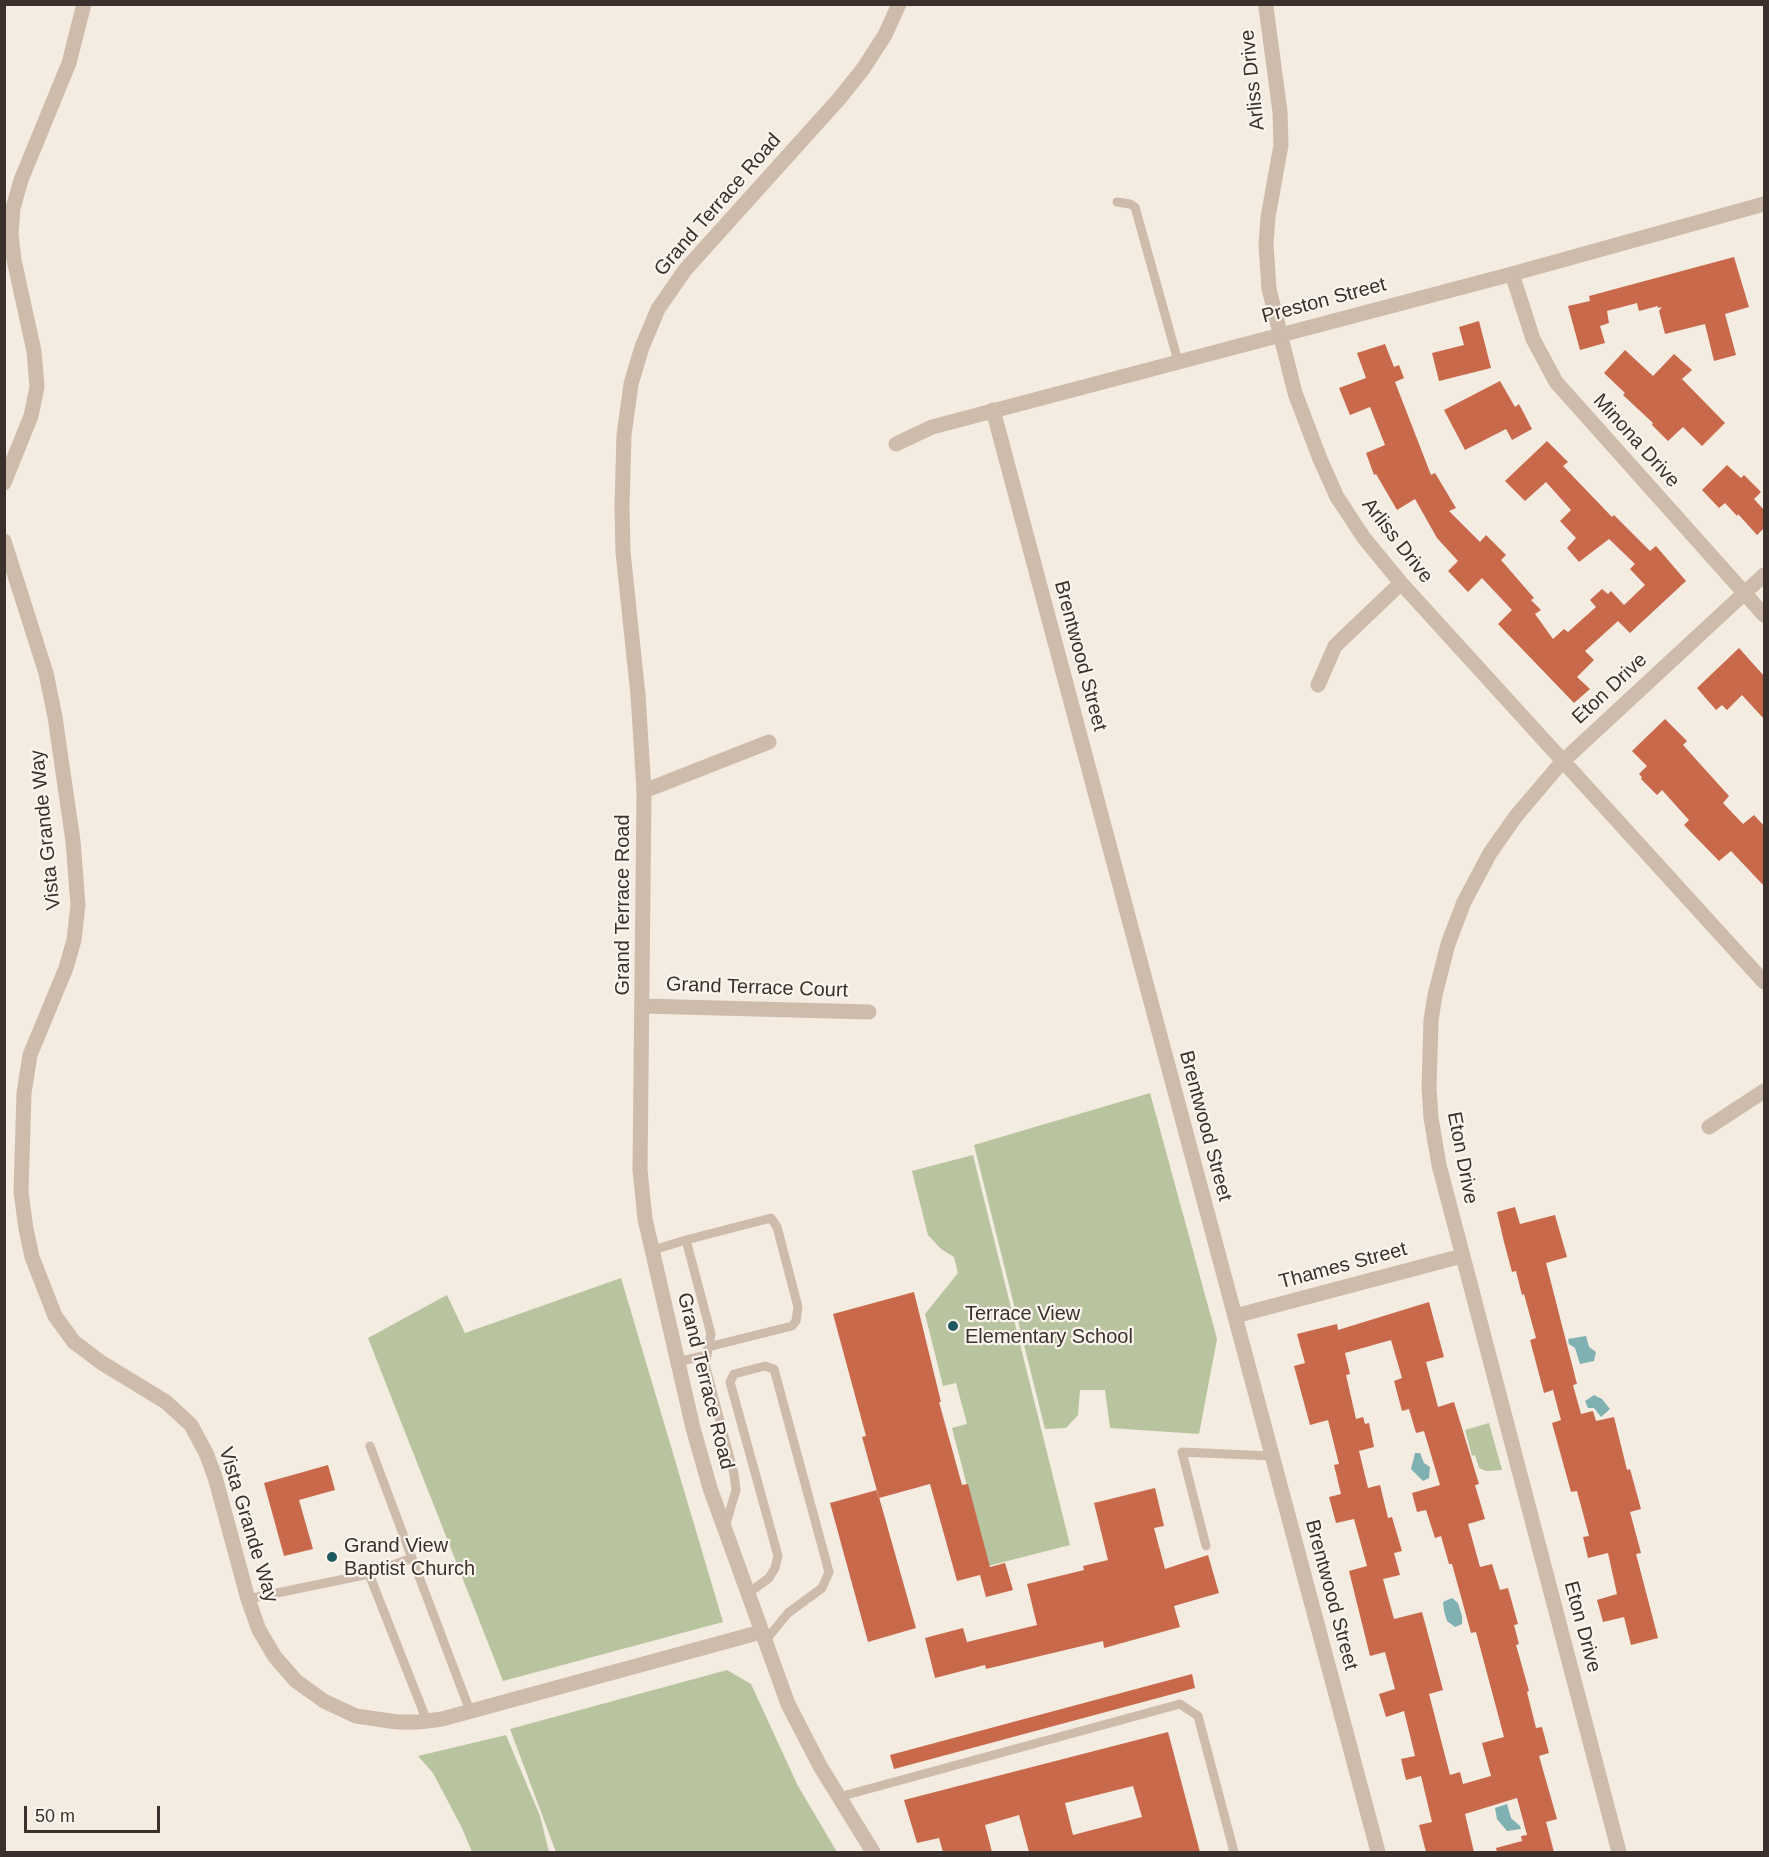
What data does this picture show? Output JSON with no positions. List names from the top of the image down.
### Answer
{
  "streets": {
    "street": [
      "Arliss Drive",
      "Grand Terrace Road",
      "Preston Street",
      "Minona Drive",
      "Brentwood Street",
      "Eton Drive",
      "Vista Grande Way",
      "Grand Terrace Court",
      "Thames Street"
    ]
  },
  "crossings": [
    ["Arliss Drive", "Preston Street"],
    ["Arliss Drive", "Eton Drive"],
    ["Grand Terrace Road", "Vista Grande Way"],
    ["Grand Terrace Road", "Grand Terrace Court"],
    ["Preston Street", "Minona Drive"],
    ["Preston Street", "Brentwood Street"],
    ["Minona Drive", "Eton Drive"],
    ["Brentwood Street", "Thames Street"],
    ["Eton Drive", "Thames Street"]
  ],
  "places": ["Terrace View Elementary School", "Grand View Baptist Church"],
  "scale_bar": "50 m"
}
